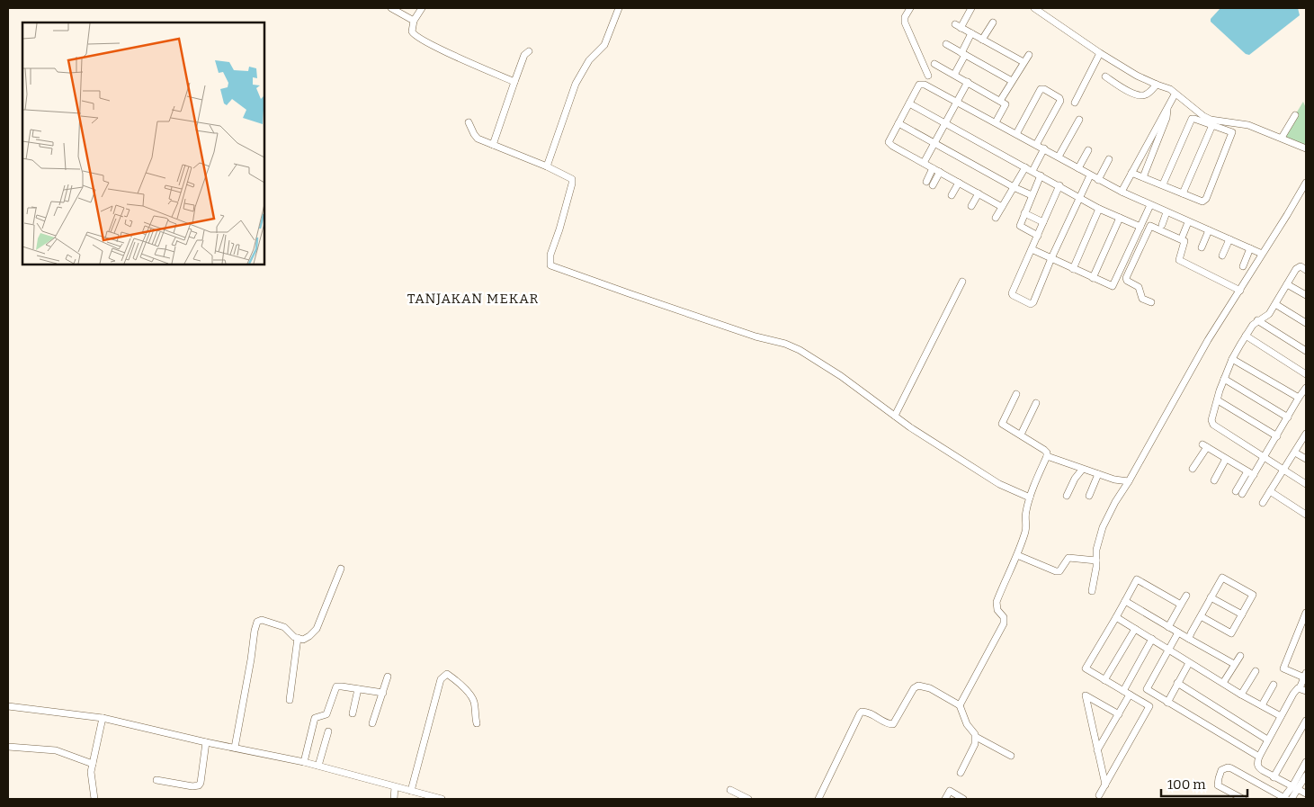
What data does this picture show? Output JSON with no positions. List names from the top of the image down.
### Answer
{
  "districts": ["TANJAKAN MEKAR"],
  "scale_bar": "100 m"
}
